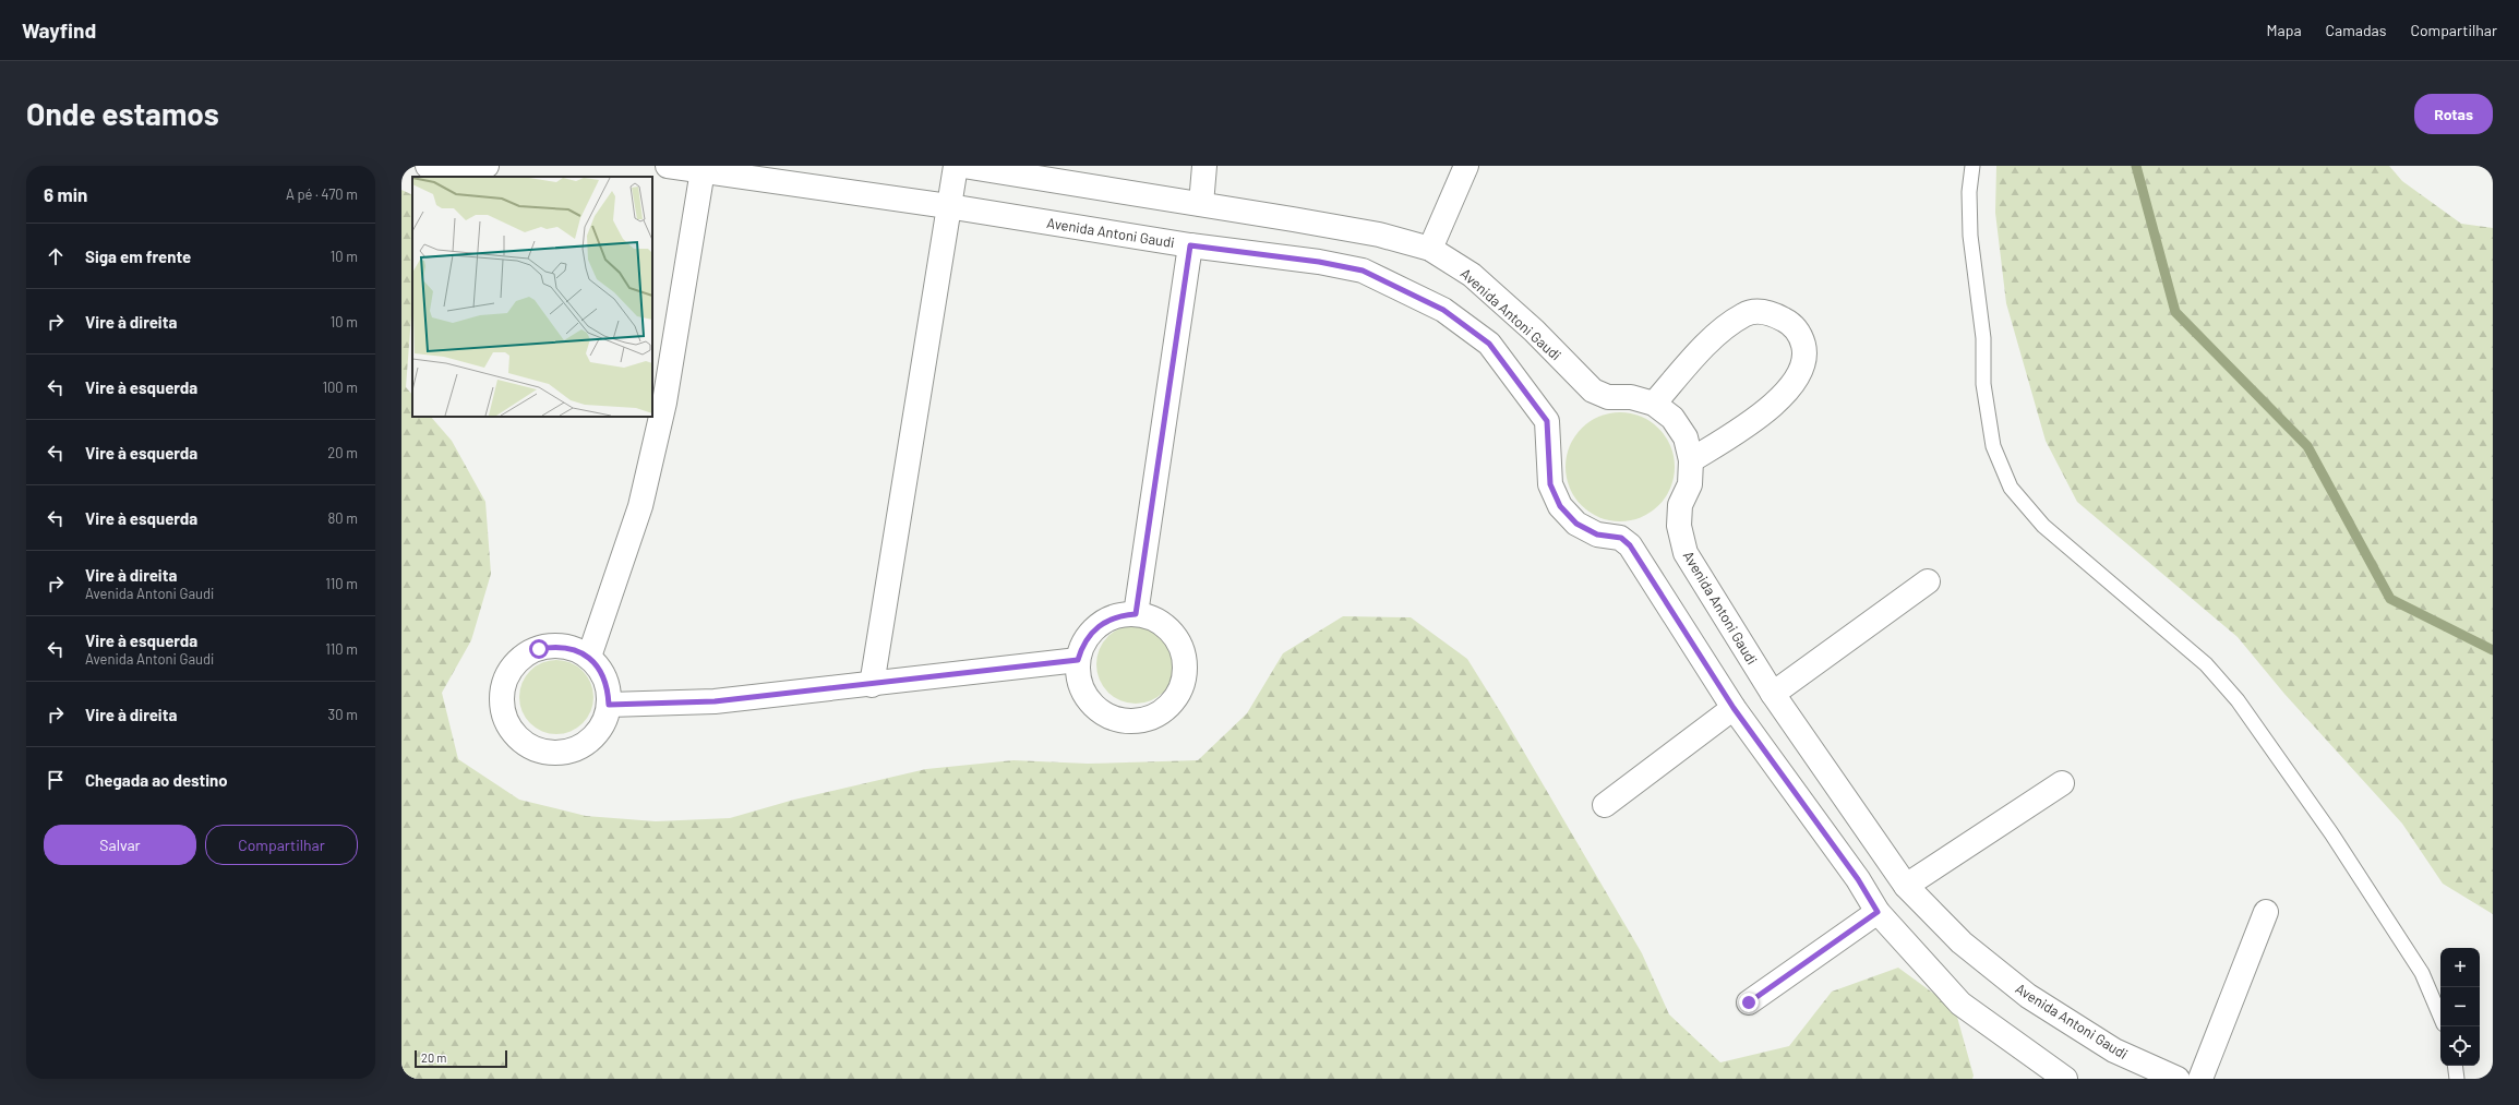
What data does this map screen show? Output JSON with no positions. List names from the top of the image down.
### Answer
{
  "streets": {
    "street": ["Avenida Antoni Gaudi"]
  },
  "scale_bar": "20 m",
  "page": {
    "header": "Wayfind",
    "nav": ["Mapa", "Camadas", "Compartilhar"],
    "buttons": [
      "Rotas",
      ["Salvar", "Compartilhar"]
    ],
    "title": "Onde estamos",
    "heading": ["6 min", "A pé · 470 m"],
    "list": [
      ["Siga em frente", "10 m"],
      ["Vire à direita", "10 m"],
      ["Vire à esquerda", "100 m"],
      ["Vire à esquerda", "20 m"],
      ["Vire à esquerda", "80 m"],
      ["Vire à direita", "Avenida Antoni Gaudi", "110 m"],
      ["Vire à esquerda", "Avenida Antoni Gaudi", "110 m"],
      ["Vire à direita", "30 m"],
      "Chegada ao destino"
    ],
    "map_buttons": ["+", "−"],
    "scale": "20 m"
  }
}
